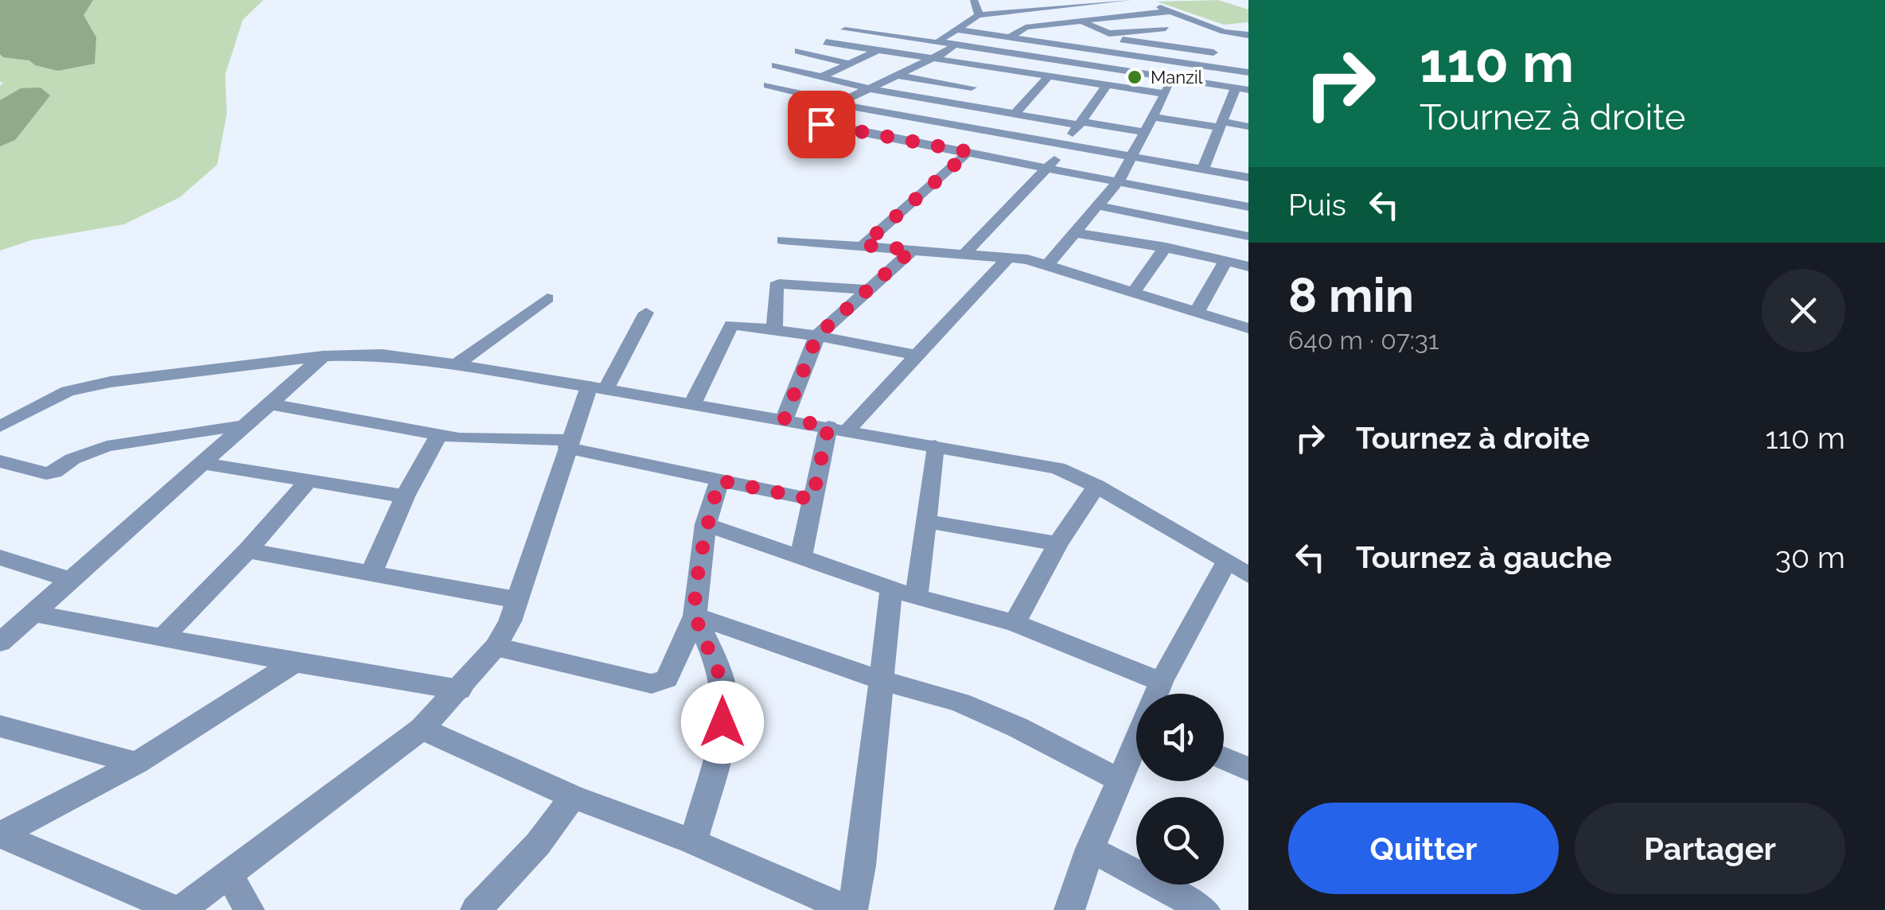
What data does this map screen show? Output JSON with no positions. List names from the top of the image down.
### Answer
{
  "places": ["Manzil"],
  "page": {
    "turn": ["110 m", "Tournez à droite"],
    "then": "Puis",
    "heading": ["8 min", "640 m · 07:31"],
    "list": [
      {
        "name": "Tournez à droite",
        "value": "110 m"
      },
      {
        "name": "Tournez à gauche",
        "value": "30 m"
      }
    ],
    "buttons": ["Quitter", "Partager"]
  }
}
